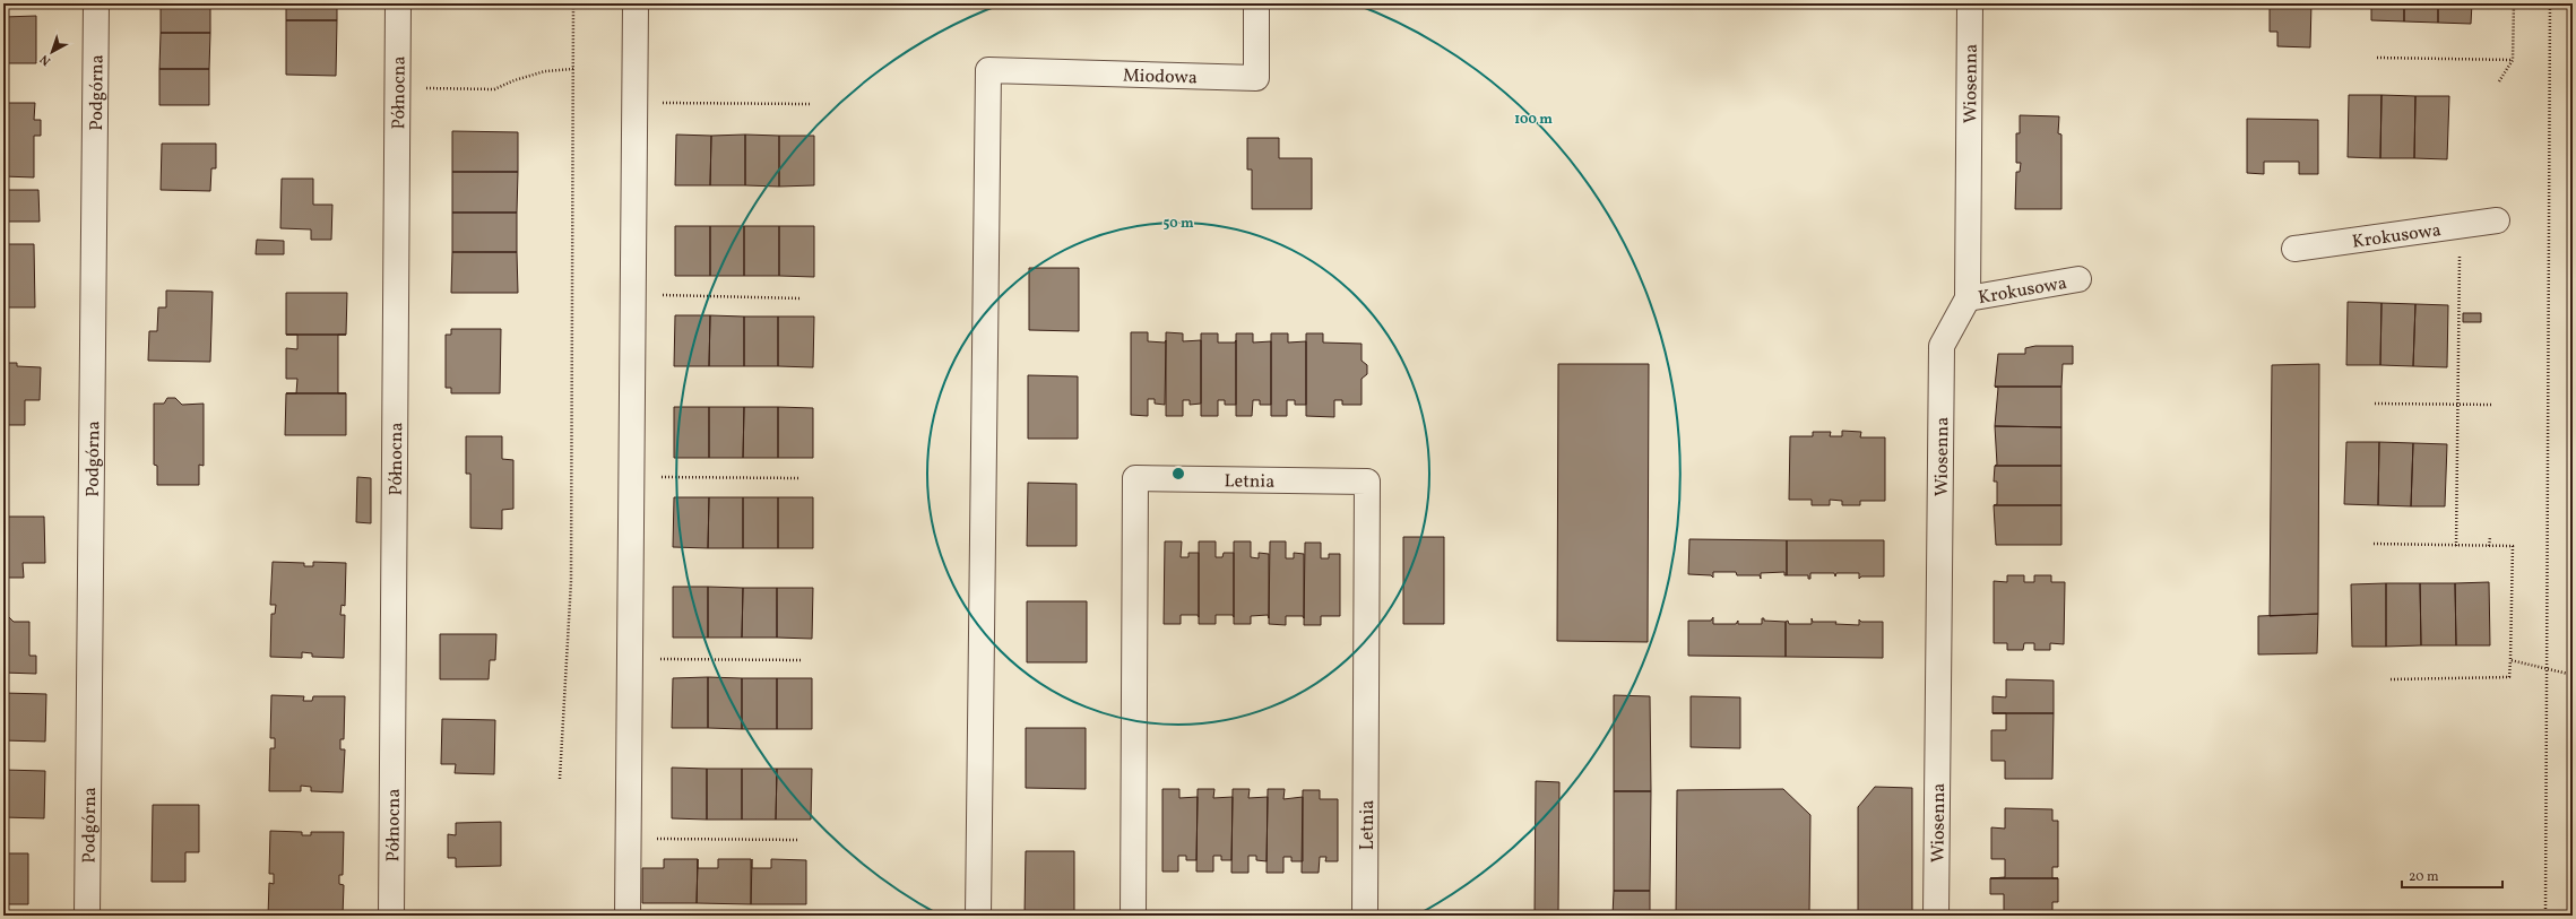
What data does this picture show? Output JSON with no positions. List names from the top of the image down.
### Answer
{
  "streets": {
    "street": [
      "Miodowa",
      "Wiosenna",
      "Podgórna",
      "Północna",
      "Krokusowa",
      "Letnia"
    ]
  },
  "crossings": [
    ["Wiosenna", "Krokusowa"]
  ],
  "scale_bar": "20 m",
  "north": "bottom left",
  "rings": ["100 m", "50 m"]
}
